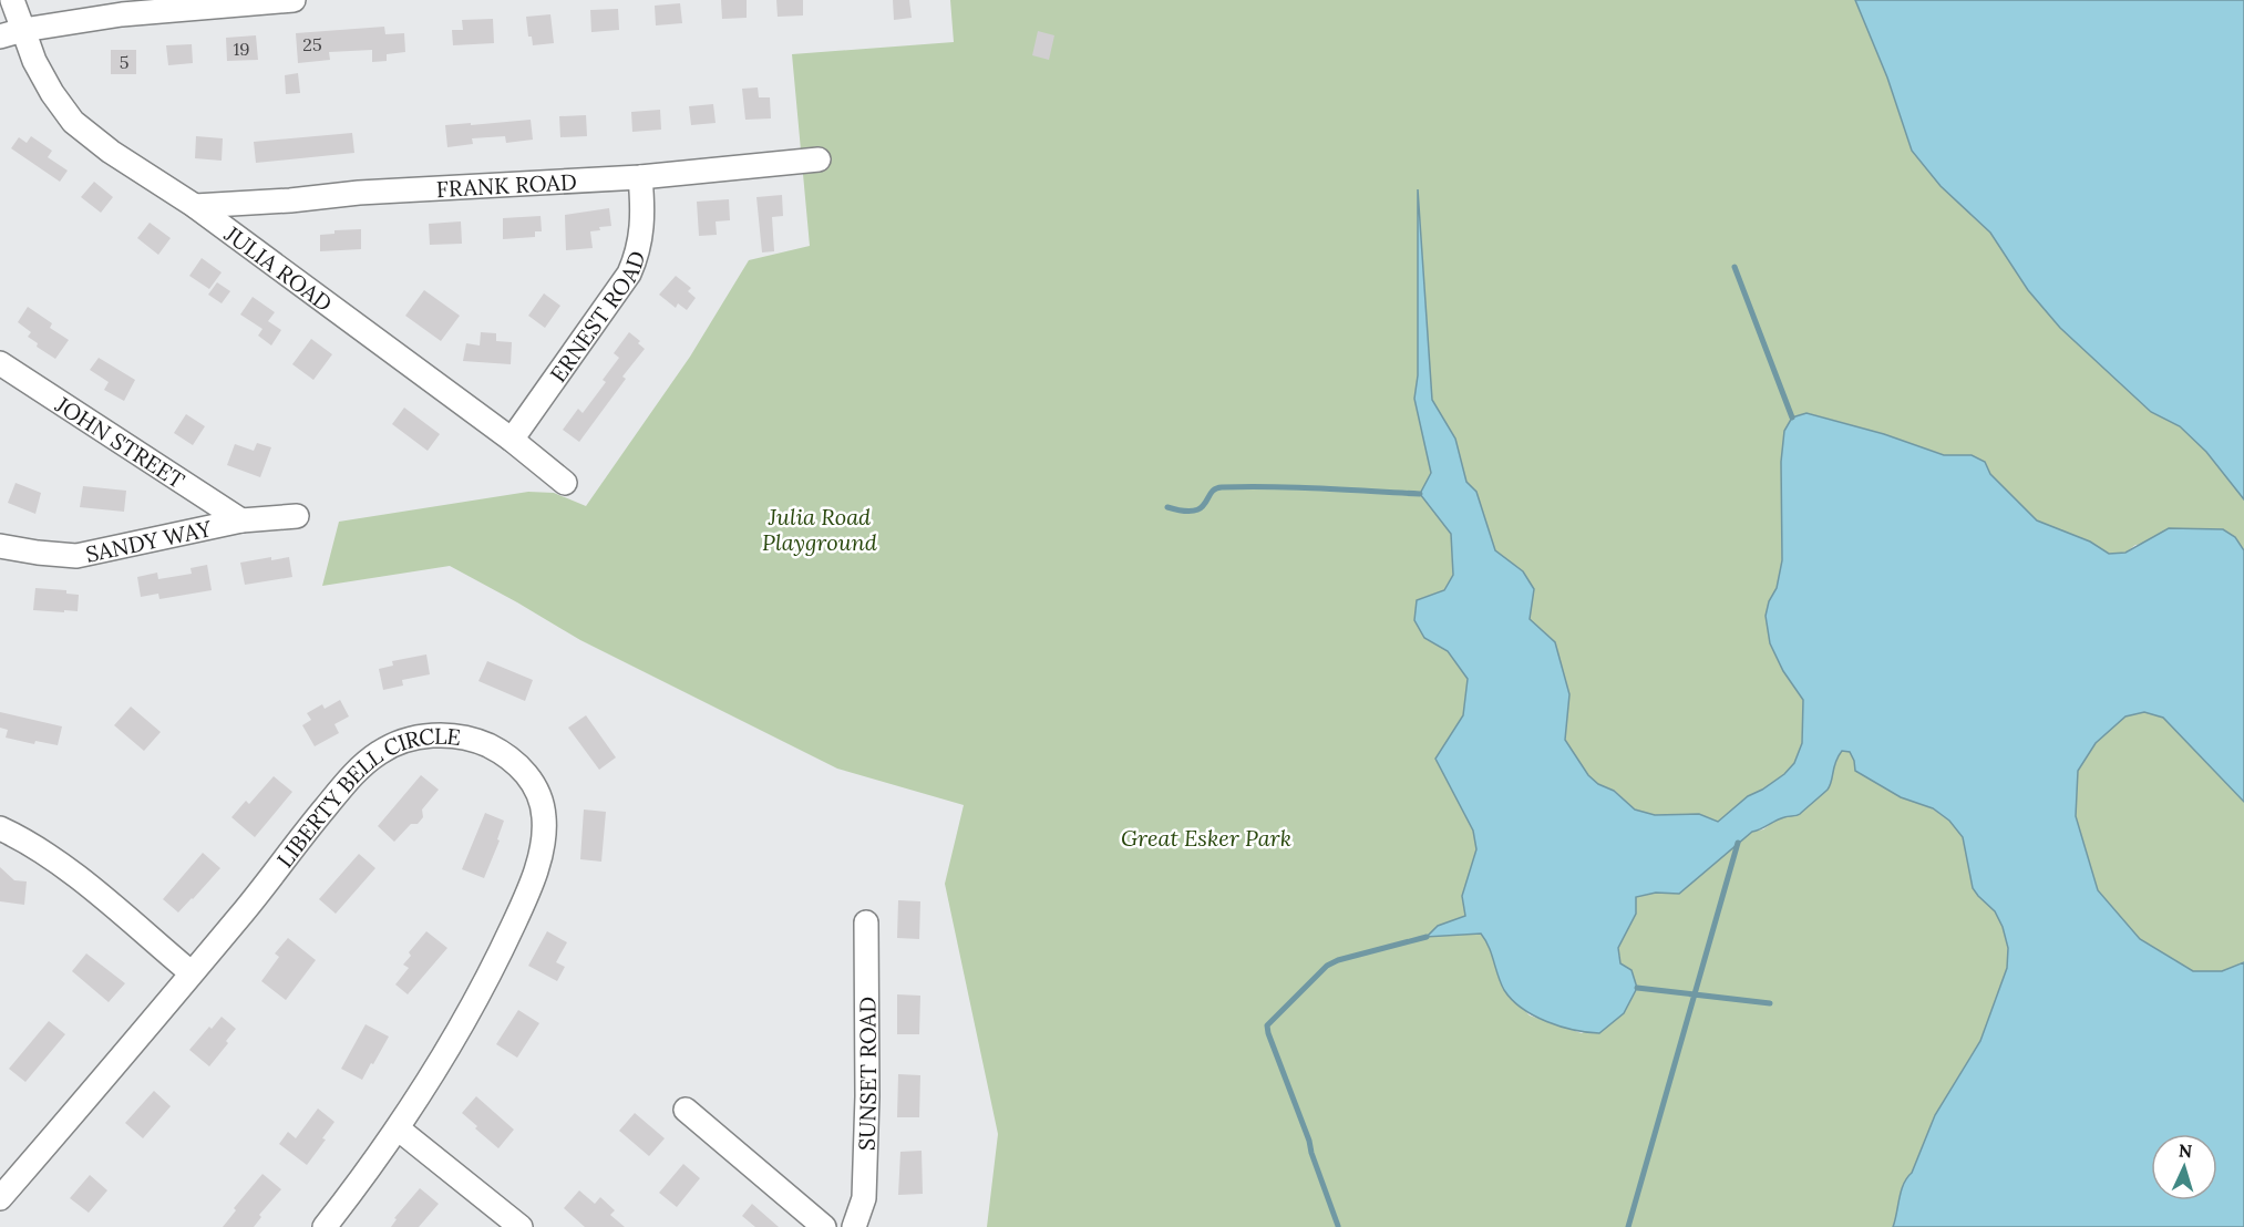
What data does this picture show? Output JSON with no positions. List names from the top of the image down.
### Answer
{
  "streets": {
    "street": [
      "FRANK ROAD",
      "JULIA ROAD",
      "ERNEST ROAD",
      "JOHN STREET",
      "SANDY WAY",
      "LIBERTY BELL CIRCLE",
      "SUNSET ROAD"
    ]
  },
  "crossings": [
    ["FRANK ROAD", "JULIA ROAD"],
    ["FRANK ROAD", "ERNEST ROAD"],
    ["JULIA ROAD", "ERNEST ROAD"],
    ["JOHN STREET", "SANDY WAY"]
  ],
  "parks": ["Julia Road Playground", "Great Esker Park"],
  "house_numbers": ["25", "19", "5"],
  "north": "top"
}
